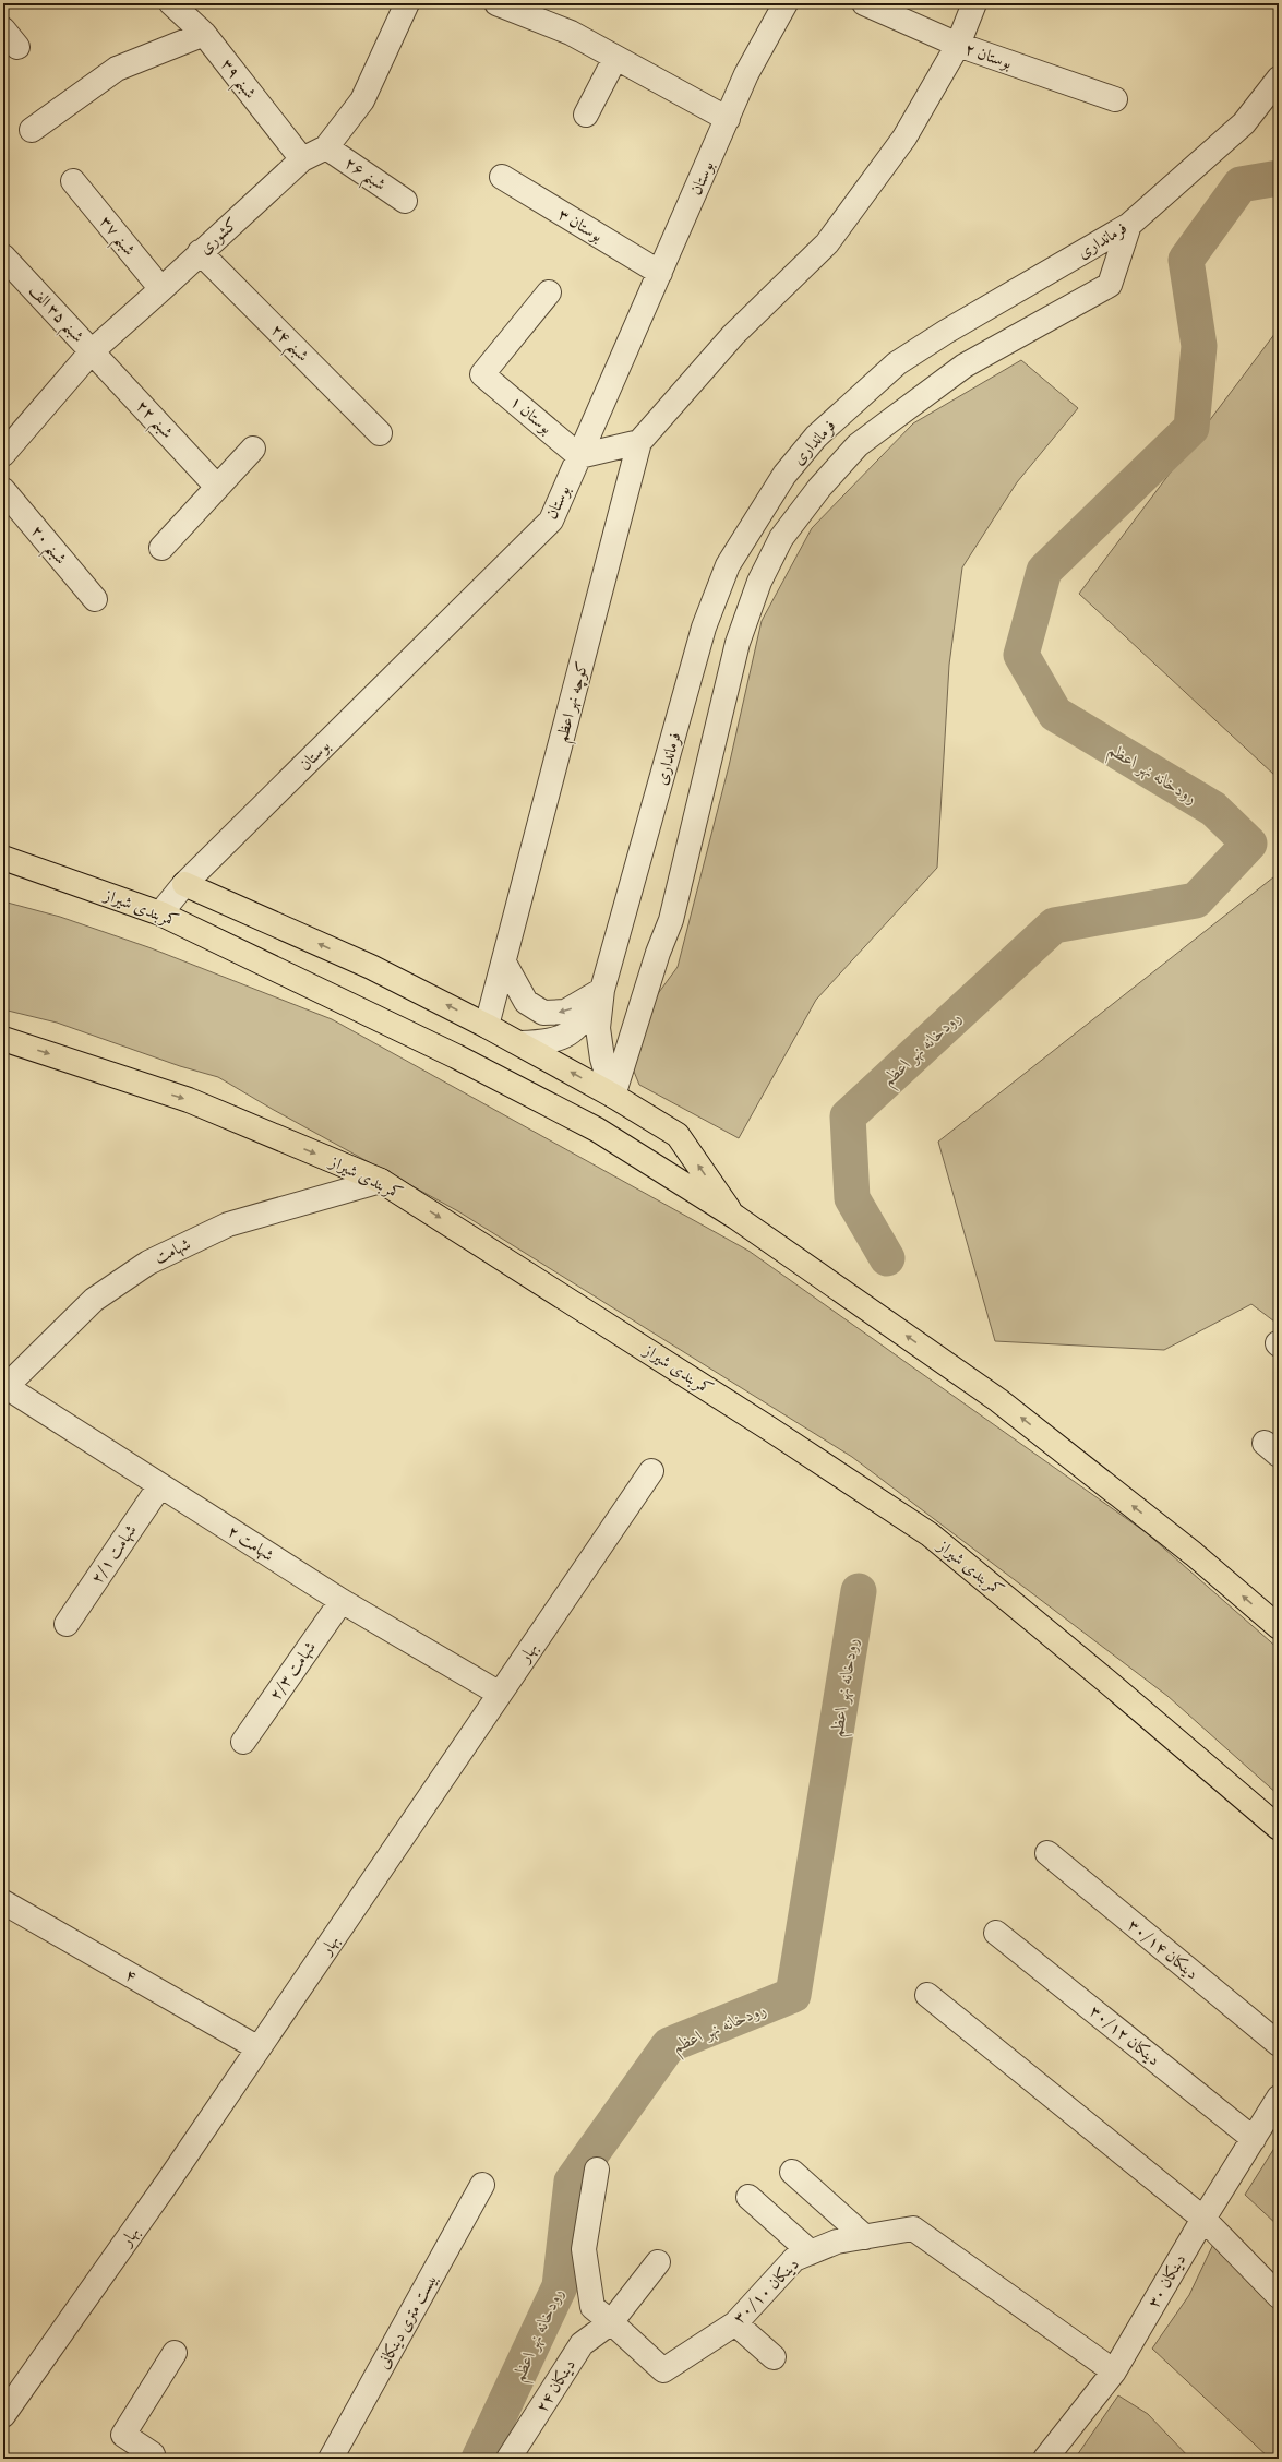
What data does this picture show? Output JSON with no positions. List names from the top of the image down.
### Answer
{
  "streets": {
    "highway": ["کمربندی شیراز"],
    "street": [
      "۲ بوستان",
      "۳۹ شبنم",
      "۲۶ شبنم",
      "بوستان",
      "۳ بوستان",
      "۳۷ شبنم",
      "کشوری",
      "فرمانداری",
      "شبنم ۳۵ الف",
      "۲۴ شبنم",
      "۱ بوستان",
      "۲۲ شبنم",
      "۲۰ شبنم",
      "کوچه نهر اعظم",
      "شهامت",
      "۲ شهامت",
      "۲/۱ شهامت",
      "بهار",
      "۲/۳ شهامت",
      "۳۰/۱۴ دینکان",
      "۴",
      "۳۰/۱۲ دینکان",
      "۳۰ دینکان",
      "۳۰/۱۰ دینکان",
      "بیست متری دینکانی",
      "۲۴ دینکان"
    ]
  },
  "crossings": [
    ["۳۹ شبنم", "کشوری"],
    ["۲۶ شبنم", "کشوری"],
    ["بوستان", "۳ بوستان"],
    ["بوستان", "۱ بوستان"],
    ["بوستان", "کمربندی شیراز"],
    ["۳۷ شبنم", "کشوری"],
    ["کشوری", "شبنم ۳۵ الف"],
    ["کشوری", "۲۴ شبنم"],
    ["کشوری", "۲۲ شبنم"],
    ["شبنم ۳۵ الف", "۲۲ شبنم"],
    ["کمربندی شیراز", "شهامت"],
    ["شهامت", "۲ شهامت"],
    ["۲ شهامت", "۲/۱ شهامت"],
    ["۲ شهامت", "بهار"],
    ["۲ شهامت", "۲/۳ شهامت"],
    ["بهار", "۴"],
    ["۳۰/۱۲ دینکان", "۳۰ دینکان"],
    ["۳۰ دینکان", "۳۰/۱۰ دینکان"],
    ["۳۰/۱۰ دینکان", "۲۴ دینکان"]
  ],
  "water": ["رودخانه نهر اعظم"]
}
